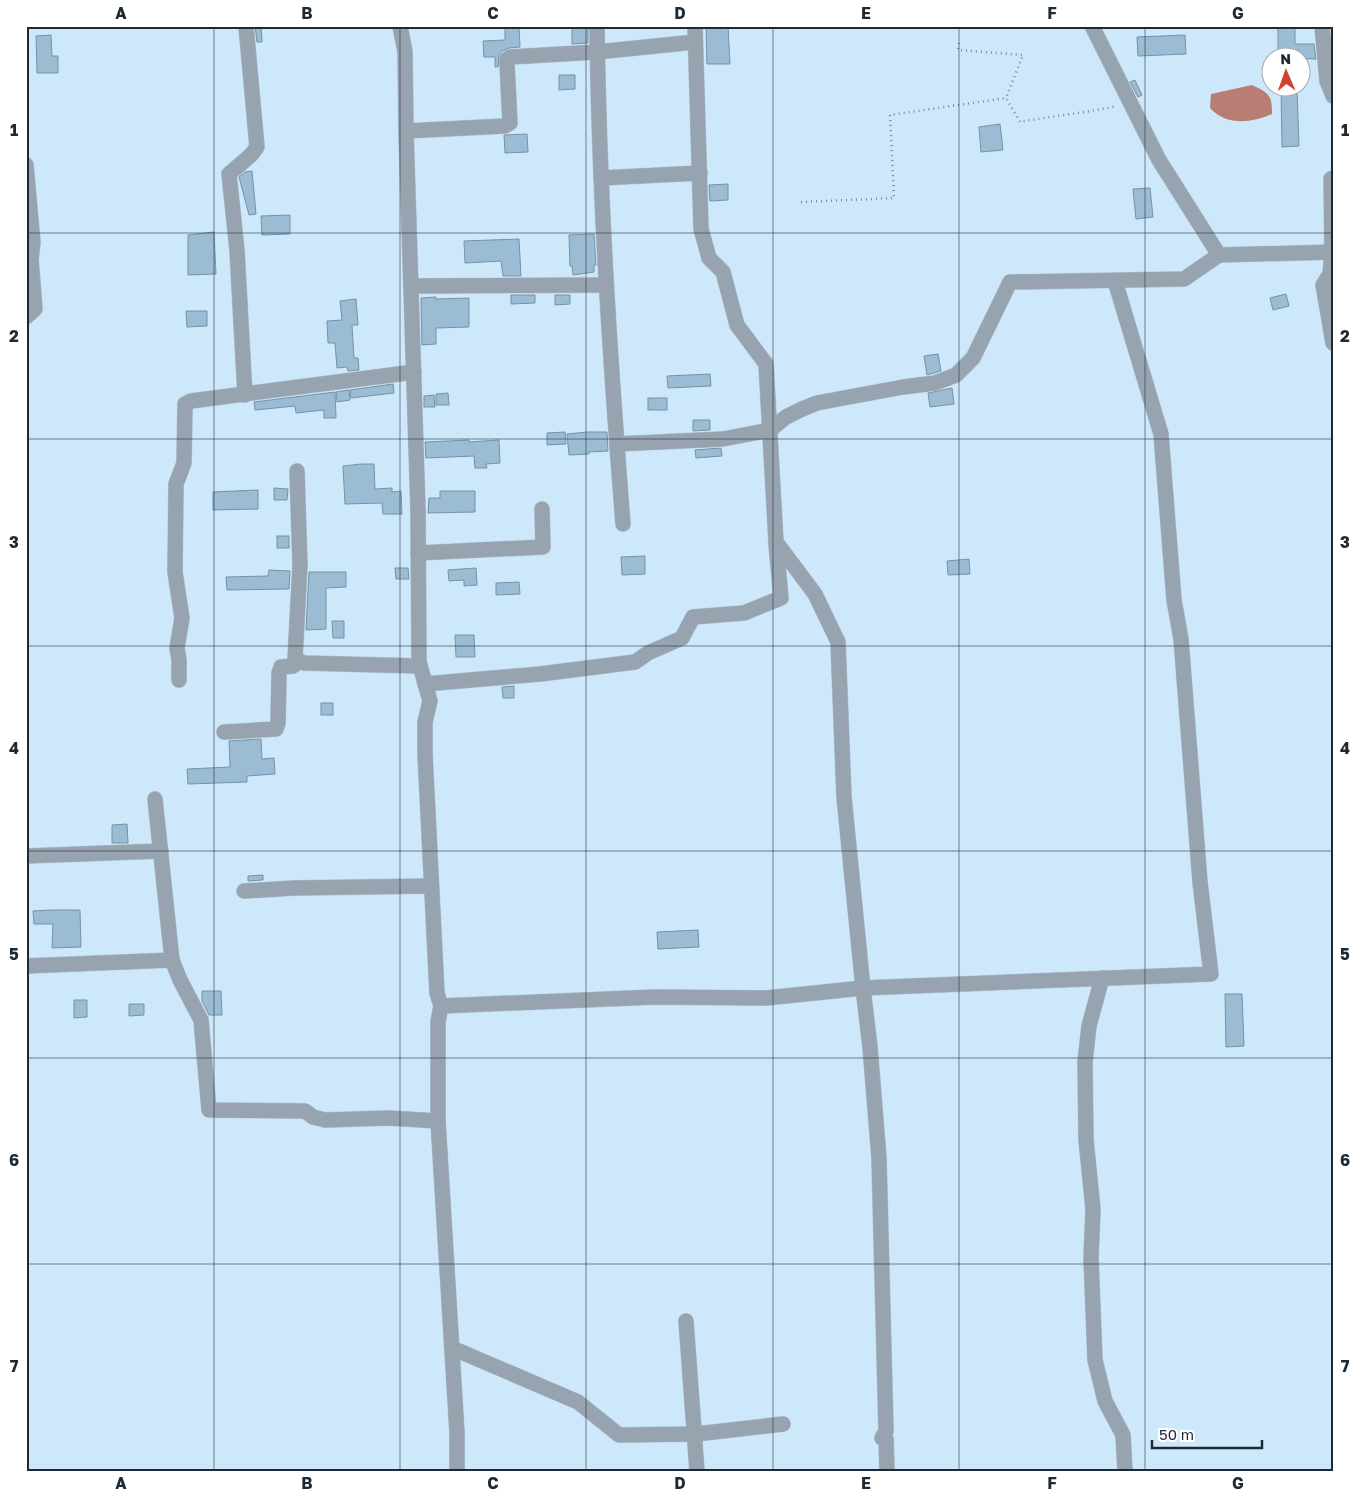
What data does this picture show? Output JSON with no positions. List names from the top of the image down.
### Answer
{
  "scale_bar": "50 m",
  "north": "top",
  "grid": {
    "columns": [
      "A",
      "B",
      "C",
      "D",
      "E",
      "F",
      "G"
    ],
    "rows": [
      "1",
      "2",
      "3",
      "4",
      "5",
      "6",
      "7"
    ]
  }
}
